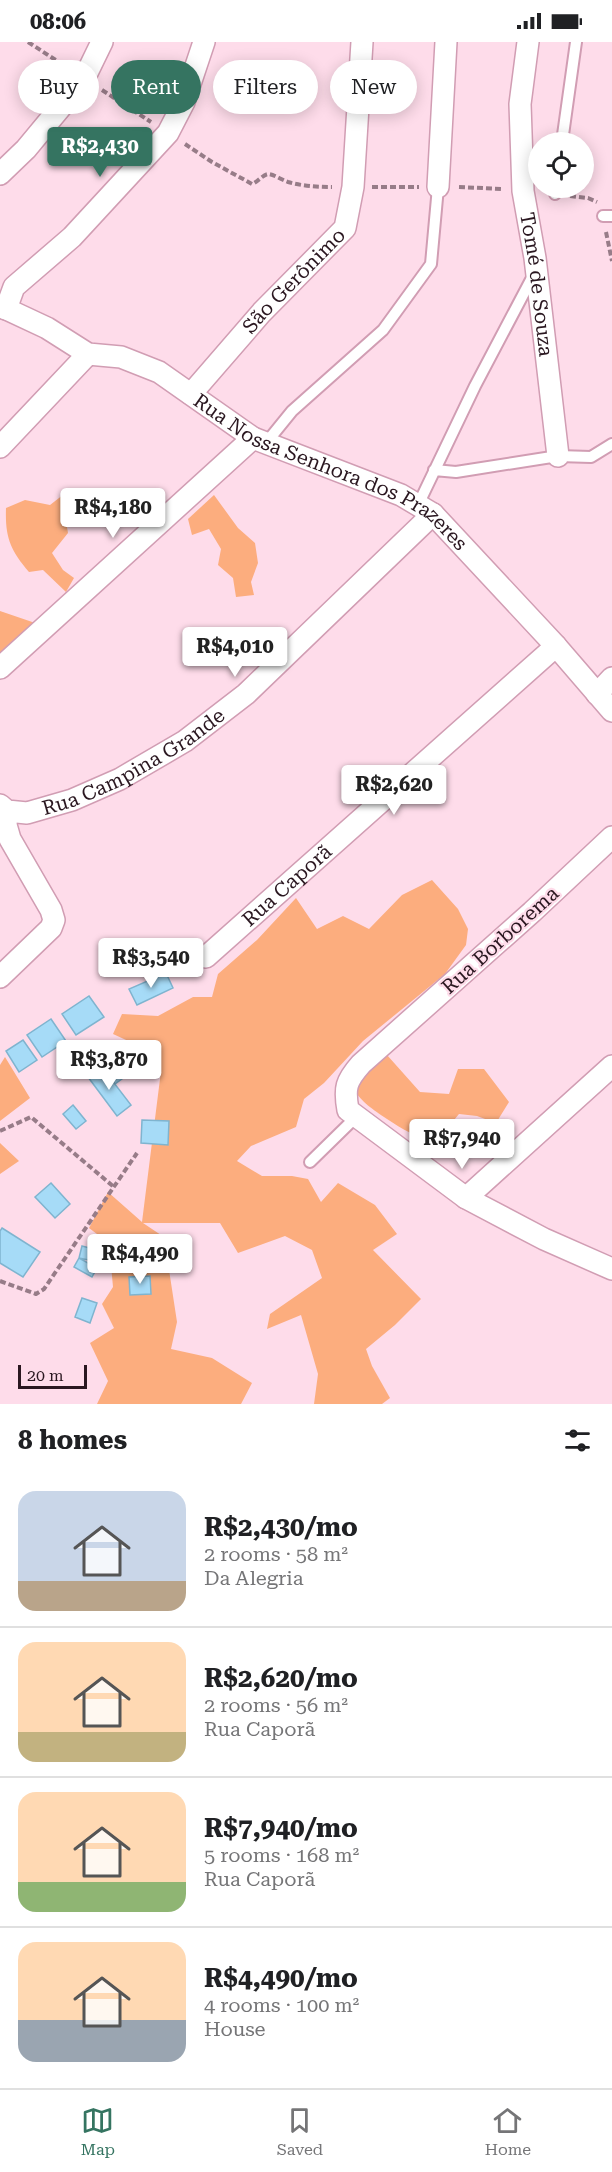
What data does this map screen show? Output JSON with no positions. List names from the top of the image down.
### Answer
{
  "streets": {
    "street": [
      "São Gerônimo",
      "Tomé de Souza",
      "Rua Nossa Senhora dos Prazeres",
      "Rua Campina Grande",
      "Rua Caporã",
      "Rua Borborema"
    ]
  },
  "crossings": [
    ["São Gerônimo", "Rua Nossa Senhora dos Prazeres"],
    ["Rua Nossa Senhora dos Prazeres", "Rua Campina Grande"],
    ["Rua Nossa Senhora dos Prazeres", "Rua Caporã"]
  ],
  "scale_bar": "20 m",
  "page": {
    "status": "08:06",
    "chip": [
      "Buy",
      "Rent",
      "Filters",
      "New"
    ],
    "price": [
      "R$2,430",
      "R$4,180",
      "R$4,010",
      "R$2,620",
      "R$3,540",
      "R$3,870",
      "R$7,940",
      "R$4,490"
    ],
    "scale": "20 m",
    "heading": "8 homes",
    "list": [
      {
        "name": "R$2,430/mo",
        "note": "2 rooms · 58 m² · Da Alegria"
      },
      {
        "name": "R$2,620/mo",
        "note": "2 rooms · 56 m² · Rua Caporã"
      },
      {
        "name": "R$7,940/mo",
        "note": "5 rooms · 168 m² · Rua Caporã"
      },
      {
        "name": "R$4,490/mo",
        "note": "4 rooms · 100 m² · House"
      }
    ],
    "tabs": ["Map", "Saved", "Home"]
  }
}
